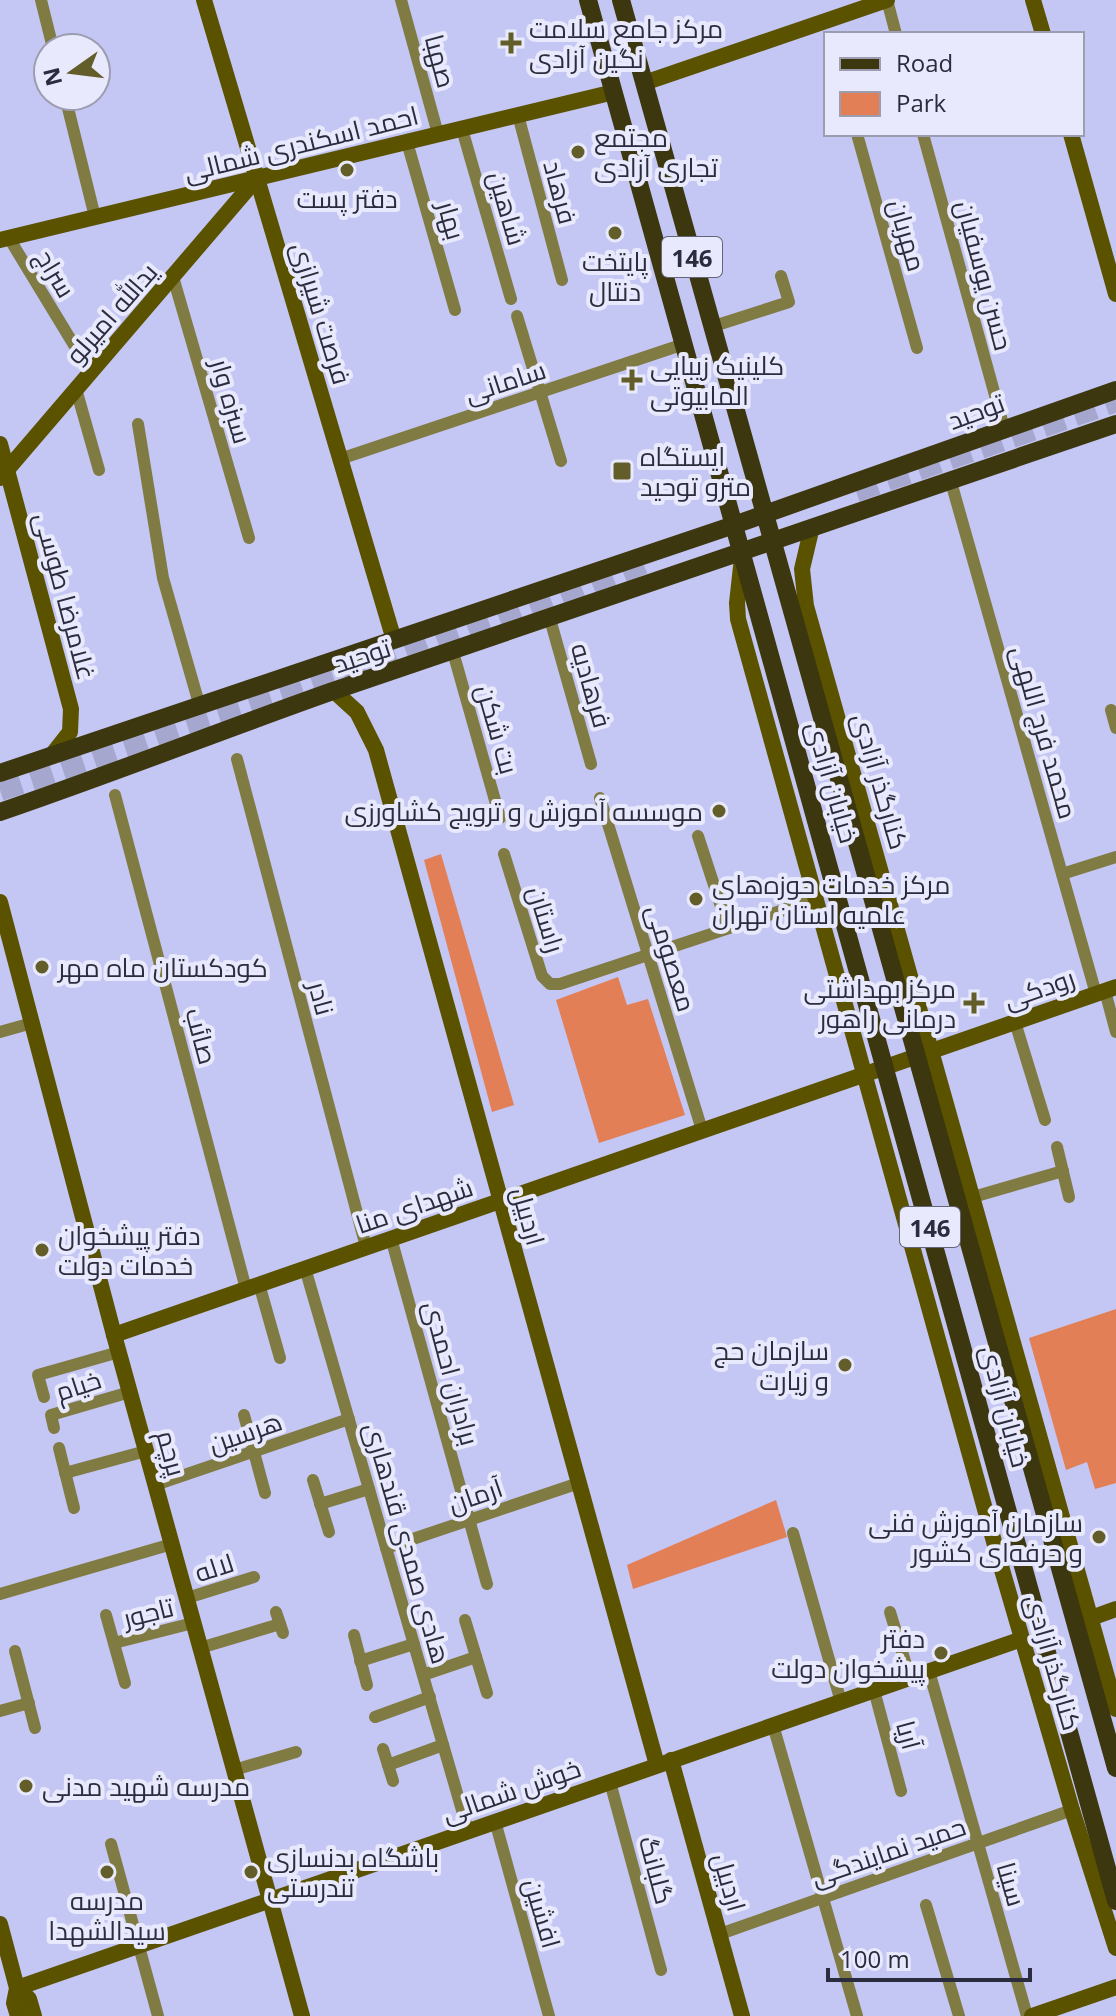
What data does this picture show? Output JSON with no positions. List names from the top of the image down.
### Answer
{
  "streets": {
    "main road": [
      "احمد اسکندری شمالی",
      "146",
      "یدالله امیرلو",
      "فرصت شیرازی",
      "توحید",
      "غلامرضا طوسی",
      "کنارگذر آزادی",
      "خیابان آزادی",
      "رودکی",
      "شهدای منا",
      "اردبیل",
      "پرچم",
      "خوش شمالی"
    ],
    "street": [
      "صهبا",
      "فرهاد",
      "شاهین",
      "بهار",
      "مهربان",
      "سراج",
      "حسن یوسفیان",
      "سامانی",
      "سبزه‌ وار",
      "فرهادیه",
      "بت شکن",
      "محمد فرج اللهی",
      "راستان",
      "معصومی",
      "نادر",
      "صائب",
      "برادران احمدی",
      "خیام",
      "هرسین",
      "آرمان",
      "هادی صمدی قندهاری",
      "لاله",
      "تاجور",
      "آریا",
      "حمید نمایندگی",
      "گلبانگ",
      "سینا",
      "افشین"
    ]
  },
  "crossings": [
    ["صهبا", "احمد اسکندری شمالی"],
    ["احمد اسکندری شمالی", "فرهاد"],
    ["احمد اسکندری شمالی", "شاهین"],
    ["احمد اسکندری شمالی", "بهار"],
    ["احمد اسکندری شمالی", "سراج"],
    ["احمد اسکندری شمالی", "یدالله امیرلو"],
    ["احمد اسکندری شمالی", "فرصت شیرازی"],
    ["احمد اسکندری شمالی", "خیابان آزادی"],
    ["سراج", "یدالله امیرلو"],
    ["حسن یوسفیان", "توحید"],
    ["یدالله امیرلو", "فرصت شیرازی"],
    ["یدالله امیرلو", "سبزه‌ وار"],
    ["یدالله امیرلو", "غلامرضا طوسی"],
    ["فرصت شیرازی", "سامانی"],
    ["فرصت شیرازی", "توحید"],
    ["سامانی", "خیابان آزادی"],
    ["توحید", "غلامرضا طوسی"],
    ["توحید", "فرهادیه"],
    ["توحید", "بت شکن"],
    ["توحید", "کنارگذر آزادی"],
    ["توحید", "خیابان آزادی"],
    ["توحید", "اردبیل"],
    ["محمد فرج اللهی", "رودکی"],
    ["کنارگذر آزادی", "خیابان آزادی"],
    ["کنارگذر آزادی", "رودکی"],
    ["کنارگذر آزادی", "شهدای منا"],
    ["کنارگذر آزادی", "خوش شمالی"],
    ["کنارگذر آزادی", "حمید نمایندگی"],
    ["خیابان آزادی", "رودکی"],
    ["راستان", "معصومی"],
    ["معصومی", "شهدای منا"],
    ["رودکی", "شهدای منا"],
    ["نادر", "شهدای منا"],
    ["صائب", "شهدای منا"],
    ["شهدای منا", "اردبیل"],
    ["شهدای منا", "برادران احمدی"],
    ["شهدای منا", "پرچم"],
    ["شهدای منا", "هادی صمدی قندهاری"],
    ["اردبیل", "آرمان"],
    ["اردبیل", "خوش شمالی"],
    ["اردبیل", "حمید نمایندگی"],
    ["برادران احمدی", "آرمان"],
    ["خیام", "پرچم"],
    ["هرسین", "پرچم"],
    ["هرسین", "هادی صمدی قندهاری"],
    ["پرچم", "لاله"],
    ["پرچم", "تاجور"],
    ["پرچم", "خوش شمالی"],
    ["آرمان", "هادی صمدی قندهاری"],
    ["هادی صمدی قندهاری", "خوش شمالی"],
    ["آریا", "خوش شمالی"],
    ["خوش شمالی", "گلبانگ"],
    ["خوش شمالی", "سینا"],
    ["خوش شمالی", "افشین"],
    ["حمید نمایندگی", "سینا"]
  ],
  "places": {
    "health": ["مرکز جامع سلامت نگین آزادی", "کلینیک زیبایی المابیوتی", "مرکز بهداشتی درمانی راهور"],
    "other": [
      "مجتمع تجاری آزادی",
      "دفتر پست",
      "پایتخت دنتال",
      "موسسه آموزش و ترویج کشاورزی",
      "مرکز خدمات حوزه‌های علمیه استان تهران",
      "کودکستان ماه مهر",
      "دفتر پیشخوان خدمات دولت",
      "سازمان حج و زیارت",
      "سازمان آموزش فنی و حرفه‌ای کشور",
      "دفتر پیشخوان دولت",
      "مدرسه شهید مدنی",
      "مدرسه سیدالشهدا",
      "باشگاه بدنسازی تندرستی"
    ],
    "transit": ["ایستگاه مترو توحید"]
  },
  "legend": ["Road", "Park"],
  "scale_bar": "100 m",
  "north": "left"
}
